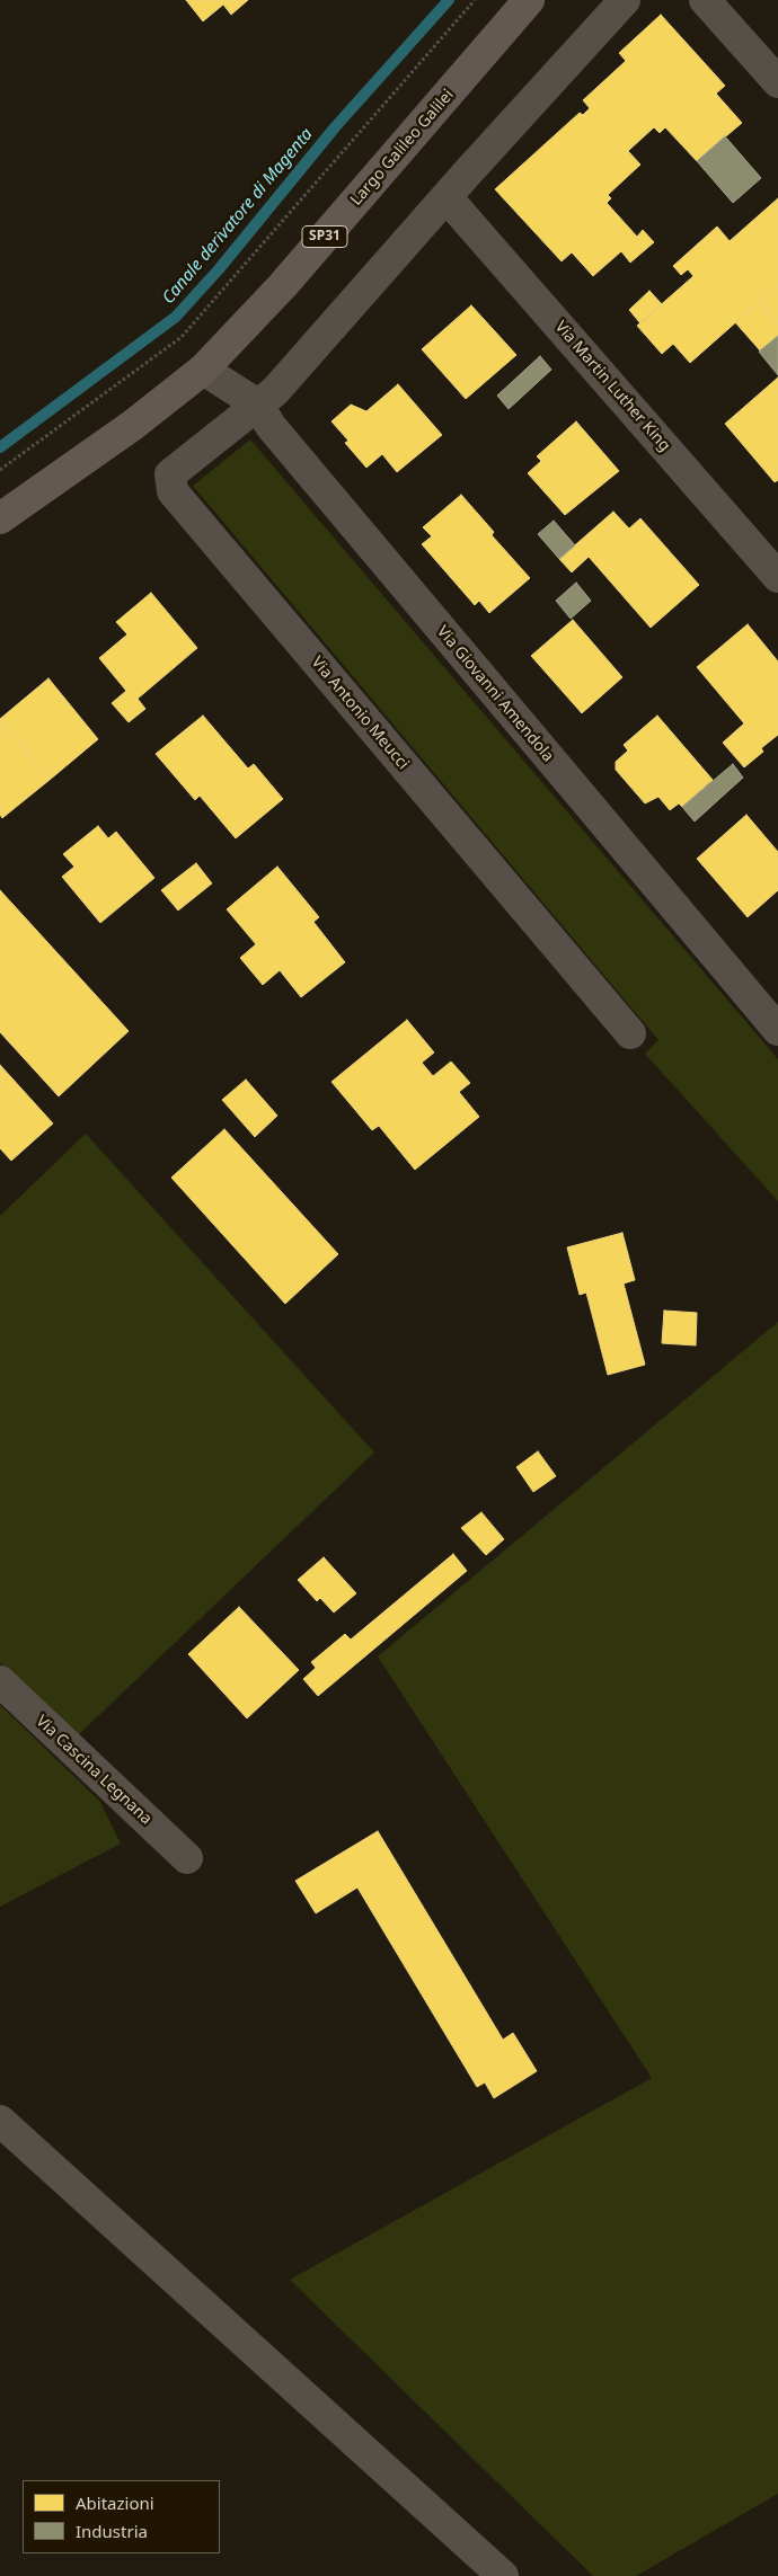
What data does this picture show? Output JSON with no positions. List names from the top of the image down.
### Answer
{
  "streets": {
    "main road": ["Largo Galileo Galilei", "SP31"],
    "street": [
      "Via Martin Luther King",
      "Via Giovanni Amendola",
      "Via Antonio Meucci",
      "Via Cascina Legnana"
    ]
  },
  "crossings": [
    ["Largo Galileo Galilei", "Via Giovanni Amendola"],
    ["Via Giovanni Amendola", "Via Antonio Meucci"]
  ],
  "water": ["Canale derivatore di Magenta"],
  "legend": ["Abitazioni", "Industria"]
}
